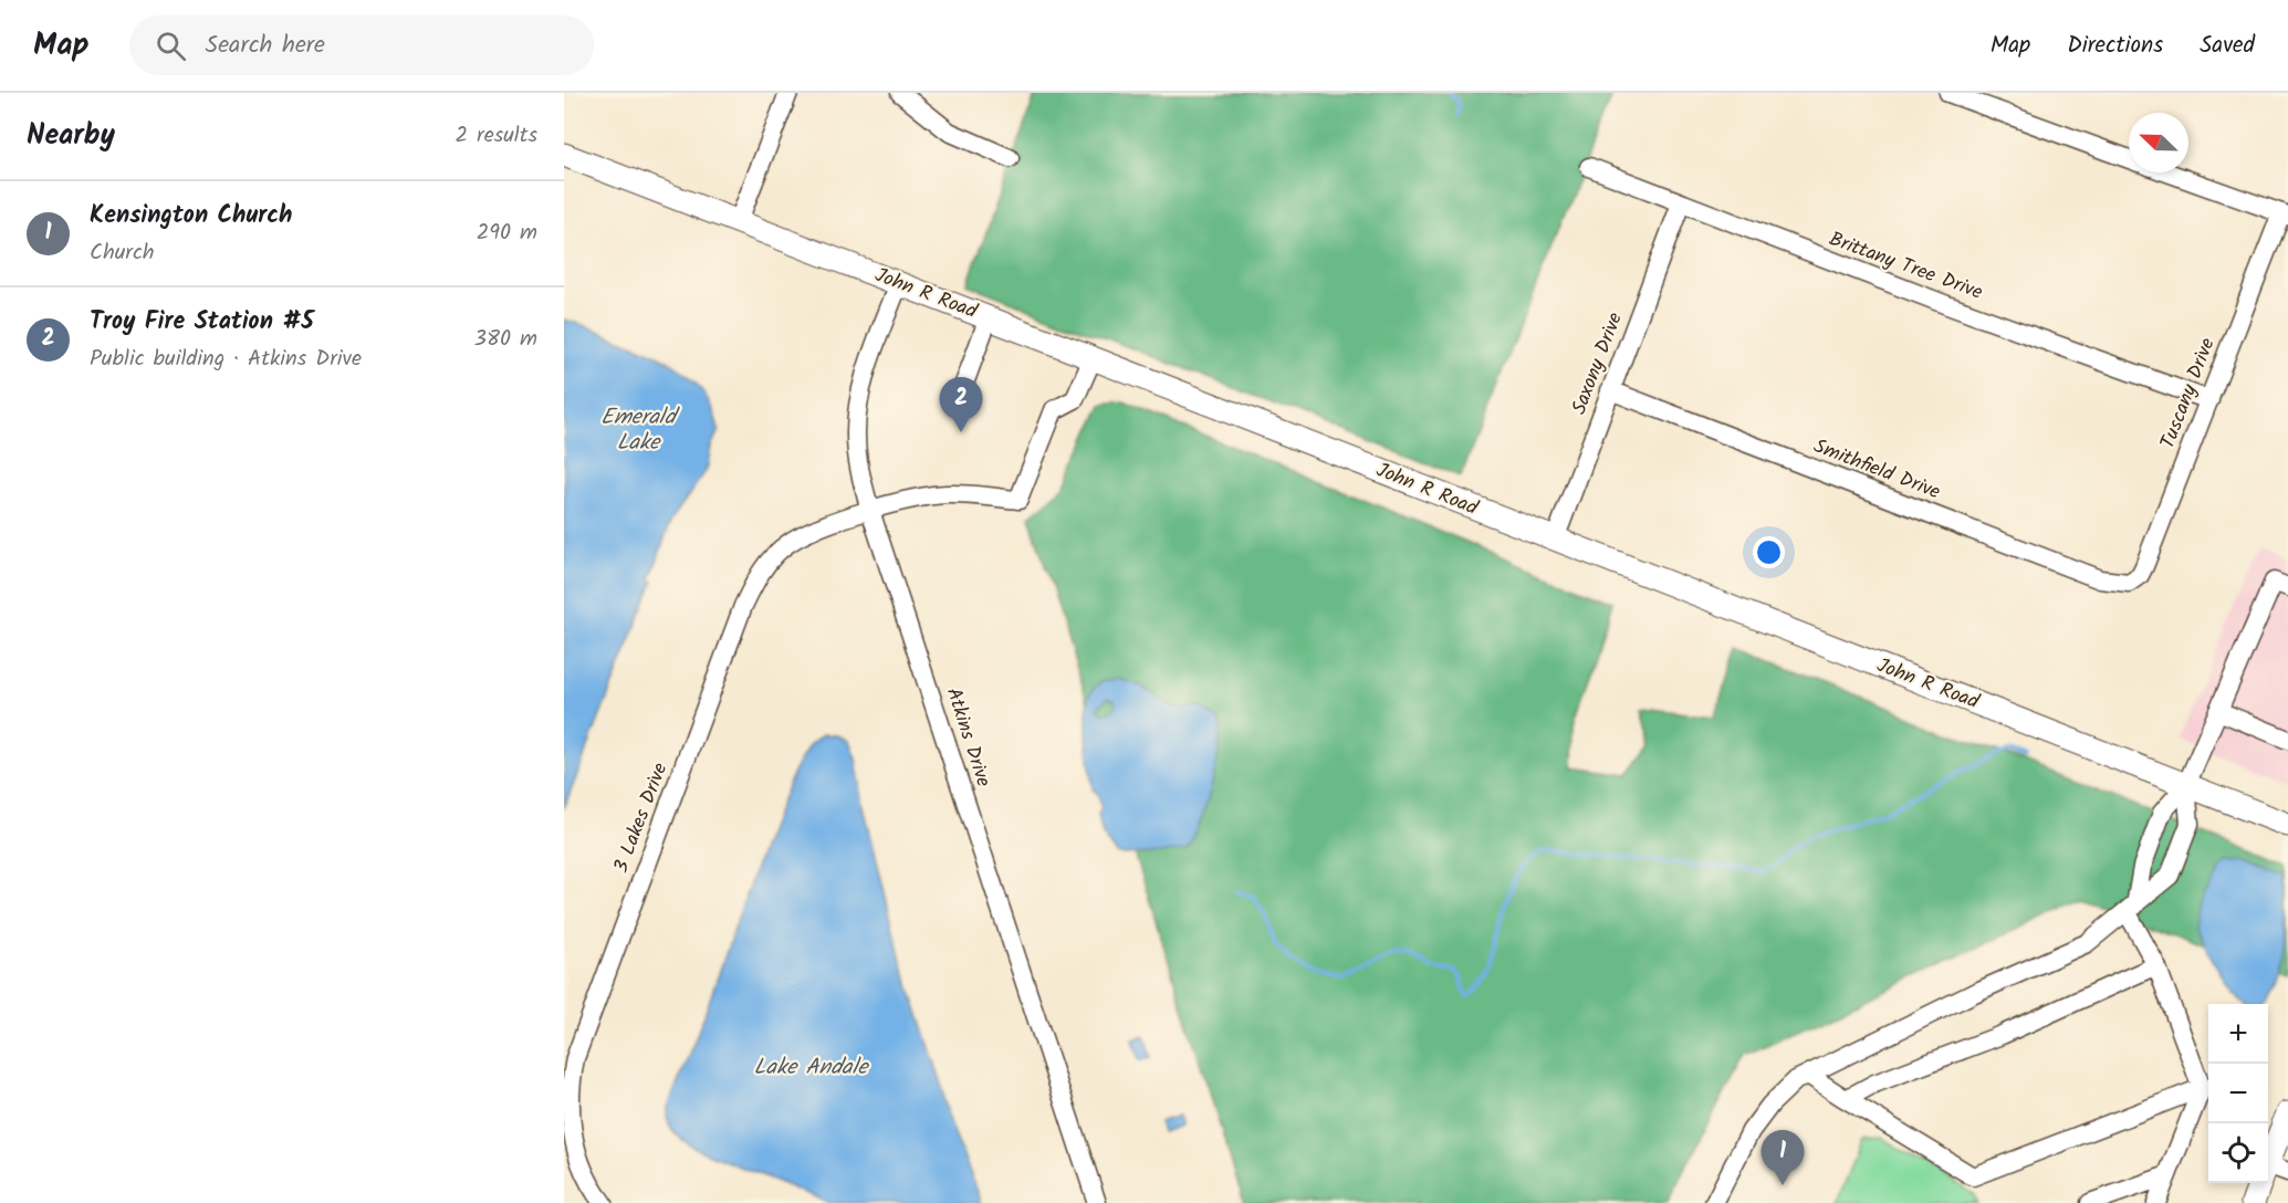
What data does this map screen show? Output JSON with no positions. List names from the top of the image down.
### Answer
{
  "streets": {
    "main road": ["John R Road"],
    "street": [
      "Brittany Tree Drive",
      "Saxony Drive",
      "Tuscany Drive",
      "Smithfield Drive",
      "Atkins Drive",
      "3 Lakes Drive"
    ]
  },
  "crossings": [
    ["Brittany Tree Drive", "Saxony Drive"],
    ["Brittany Tree Drive", "Tuscany Drive"],
    ["John R Road", "Saxony Drive"],
    ["John R Road", "Atkins Drive"],
    ["John R Road", "3 Lakes Drive"],
    ["Saxony Drive", "Smithfield Drive"],
    ["Tuscany Drive", "Smithfield Drive"],
    ["Atkins Drive", "3 Lakes Drive"]
  ],
  "water": ["Emerald Lake", "Lake Andale"],
  "north": "top left",
  "page": {
    "header": "Map",
    "search": "Search here",
    "nav": ["Map", "Directions", "Saved"],
    "heading": ["Nearby", "2 results"],
    "list": [
      {
        "mark": "1",
        "name": "Kensington Church",
        "note": "Church",
        "value": "290 m"
      },
      {
        "mark": "2",
        "name": "Troy Fire Station #5",
        "note": "Public building · Atkins Drive",
        "value": "380 m"
      }
    ],
    "pins": ["2", "1"],
    "map_buttons": ["+", "−"]
  }
}
